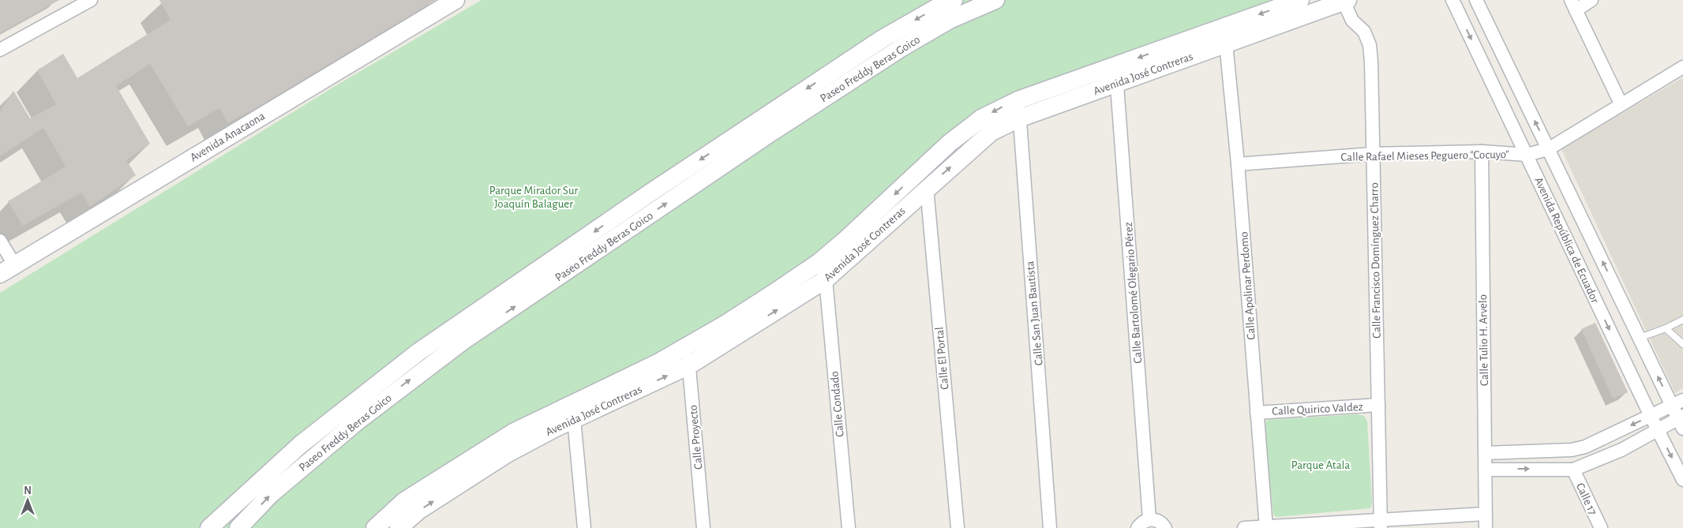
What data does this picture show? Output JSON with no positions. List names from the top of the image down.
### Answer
{
  "streets": {
    "main road": ["Paseo Freddy Beras Goico", "Avenida José Contreras", "Avenida Anacaona"],
    "street": [
      "Calle Rafael Mieses Peguero \"Cocuyo\"",
      "Avenida República de Ecuador",
      "Calle Francisco Domínguez Charro",
      "Calle Apolinar Perdomo",
      "Calle Bartolomé Olegario Pérez",
      "Calle San Juan Bautista",
      "Calle Tulio H. Arvelo",
      "Calle El Portal",
      "Calle Condado",
      "Calle Quirico Valdez",
      "Calle Proyecto",
      "Calle 17"
    ]
  },
  "crossings": [
    ["Avenida José Contreras", "Calle Francisco Domínguez Charro"],
    ["Avenida José Contreras", "Calle Apolinar Perdomo"],
    ["Avenida José Contreras", "Calle Bartolomé Olegario Pérez"],
    ["Avenida José Contreras", "Calle San Juan Bautista"],
    ["Avenida José Contreras", "Calle El Portal"],
    ["Avenida José Contreras", "Calle Condado"],
    ["Avenida José Contreras", "Calle Proyecto"],
    ["Calle Rafael Mieses Peguero \"Cocuyo\"", "Avenida República de Ecuador"],
    ["Calle Rafael Mieses Peguero \"Cocuyo\"", "Calle Francisco Domínguez Charro"],
    ["Calle Rafael Mieses Peguero \"Cocuyo\"", "Calle Apolinar Perdomo"],
    ["Calle Rafael Mieses Peguero \"Cocuyo\"", "Calle Tulio H. Arvelo"],
    ["Calle Francisco Domínguez Charro", "Calle Quirico Valdez"],
    ["Calle Apolinar Perdomo", "Calle Quirico Valdez"]
  ],
  "parks": ["Parque Mirador Sur Joaquín Balaguer", "Parque Atala"],
  "north": "top"
}
